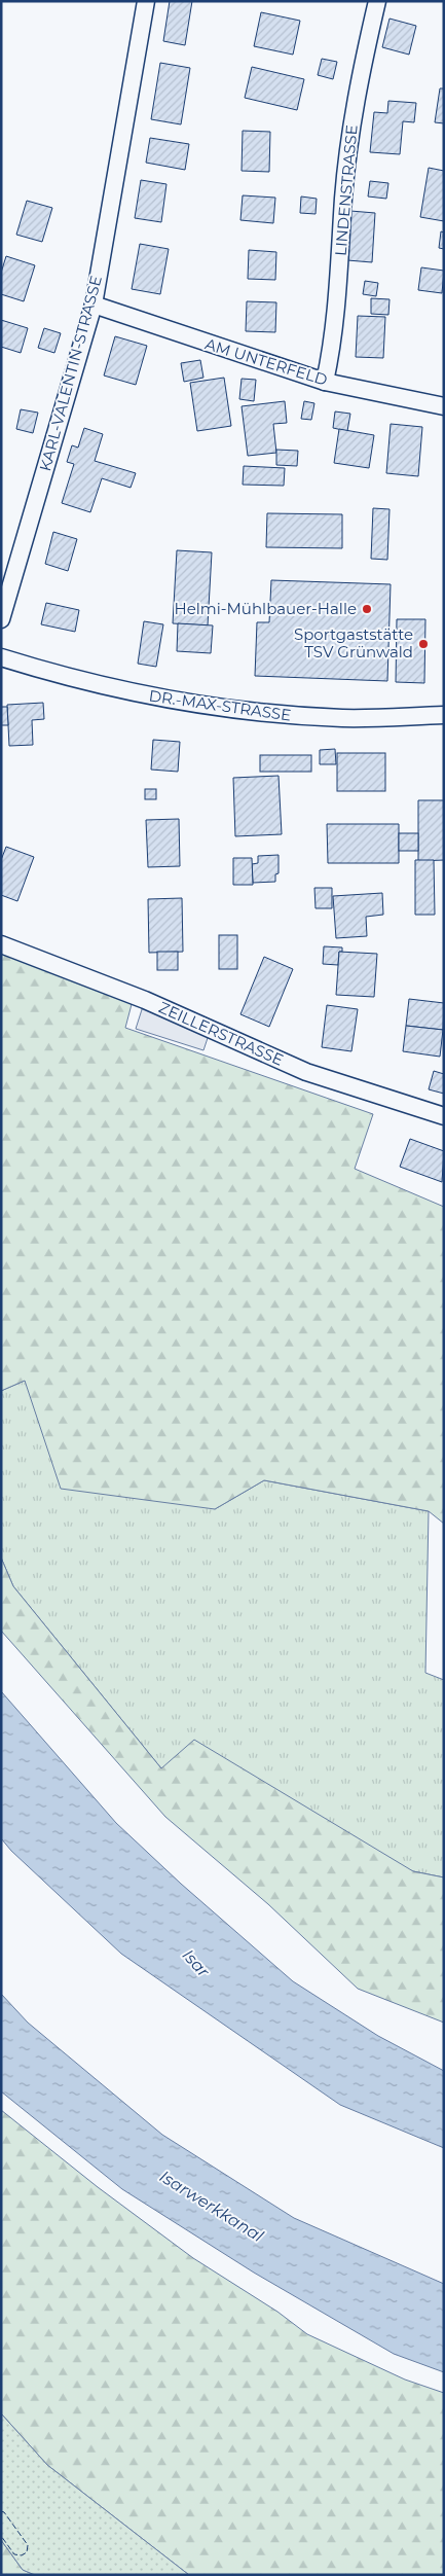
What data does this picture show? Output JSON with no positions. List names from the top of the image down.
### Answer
{
  "streets": {
    "street": [
      "LINDENSTRASSE",
      "AM UNTERFELD",
      "KARL-VALENTIN-STRASSE",
      "DR.-MAX-STRASSE",
      "ZEILLERSTRASSE"
    ]
  },
  "crossings": [
    ["LINDENSTRASSE", "AM UNTERFELD"],
    ["AM UNTERFELD", "KARL-VALENTIN-STRASSE"]
  ],
  "water": ["Isar", "Isarwerkkanal"],
  "places": ["Helmi-Mühlbauer-Halle", "Sportgaststätte TSV Grünwald"]
}
